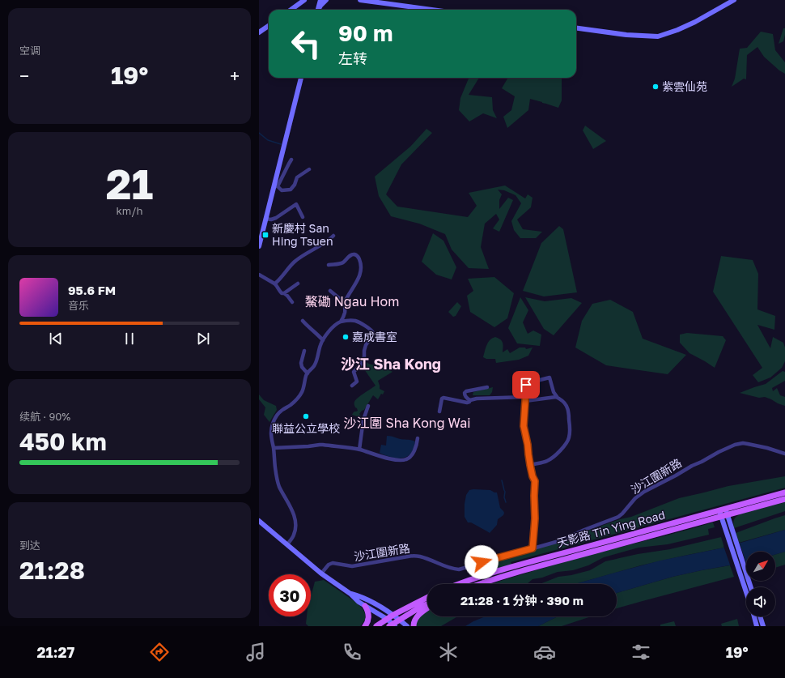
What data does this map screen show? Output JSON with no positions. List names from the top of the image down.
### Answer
{
  "streets": {
    "main road": ["天影路 Tin Ying Road"],
    "street": ["沙江圍新路"]
  },
  "districts": ["鰲磡 Ngau Hom", "沙江 Sha Kong", "沙江圍 Sha Kong Wai"],
  "places": {
    "other": ["紫雲仙苑", "嘉成書室", "聯益公立學校"],
    "transit": ["新慶村 San Hing Tsuen"]
  },
  "north": "top right",
  "page": {
    "tile": [
      "空调",
      ["21", "km/h"],
      ["续航 · 90%", "450 km"],
      ["到达", "21:28"]
    ],
    "turn": ["90 m", "左转"],
    "heat": ["−", "19°", "+"],
    "song": ["95.6 FM", "音乐"],
    "limit": "30",
    "trip": "21:28 · 1 分钟 · 390 m",
    "tabs": ["21:27", "19°"]
  }
}
